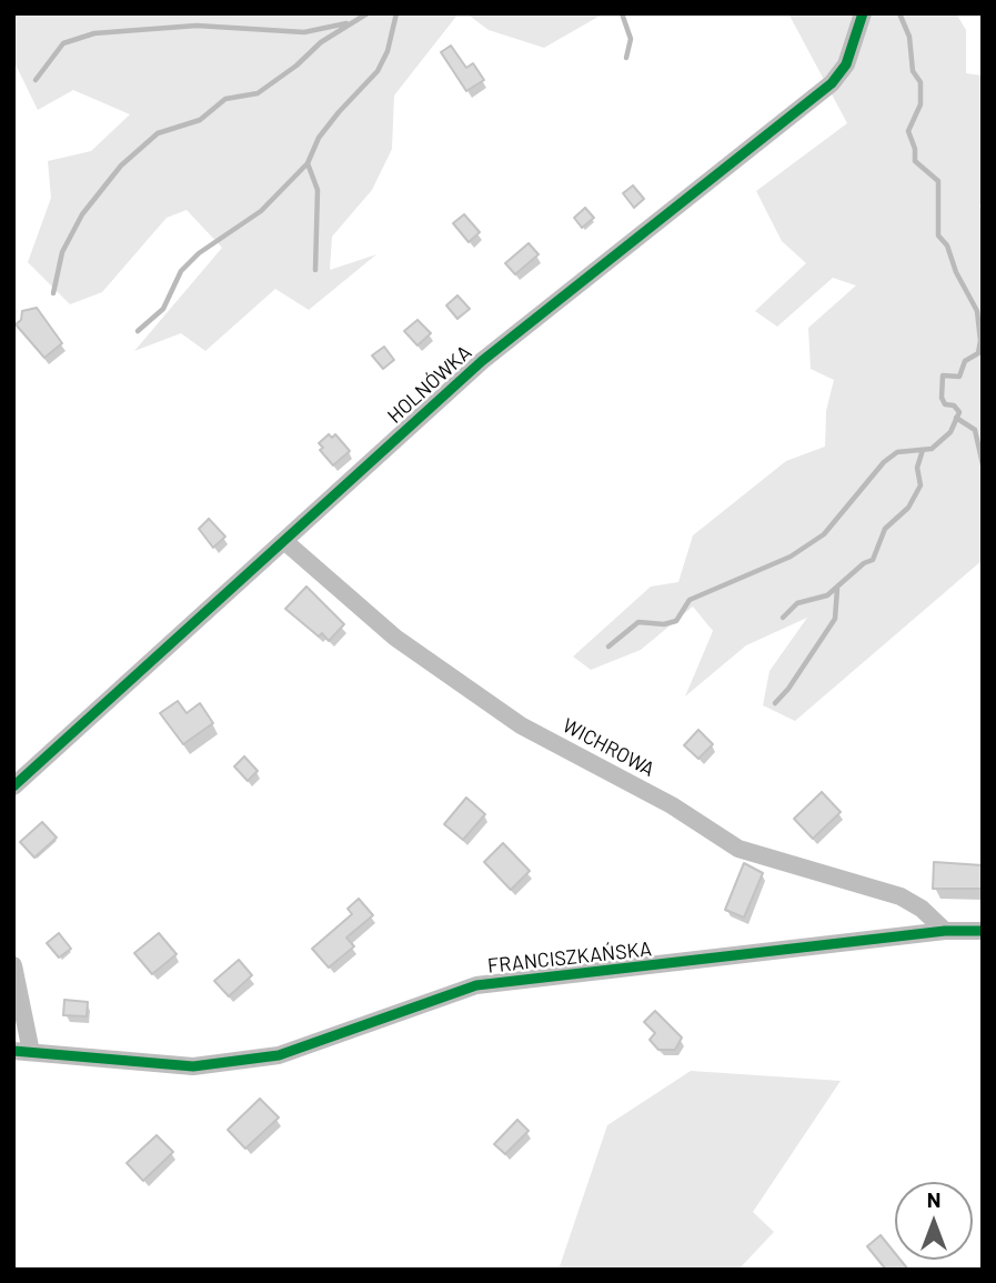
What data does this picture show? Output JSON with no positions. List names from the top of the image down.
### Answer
{
  "streets": {
    "street": ["HOLNÓWKA", "WICHROWA", "FRANCISZKAŃSKA"]
  },
  "crossings": [
    ["HOLNÓWKA", "WICHROWA"],
    ["WICHROWA", "FRANCISZKAŃSKA"]
  ],
  "north": "top"
}
